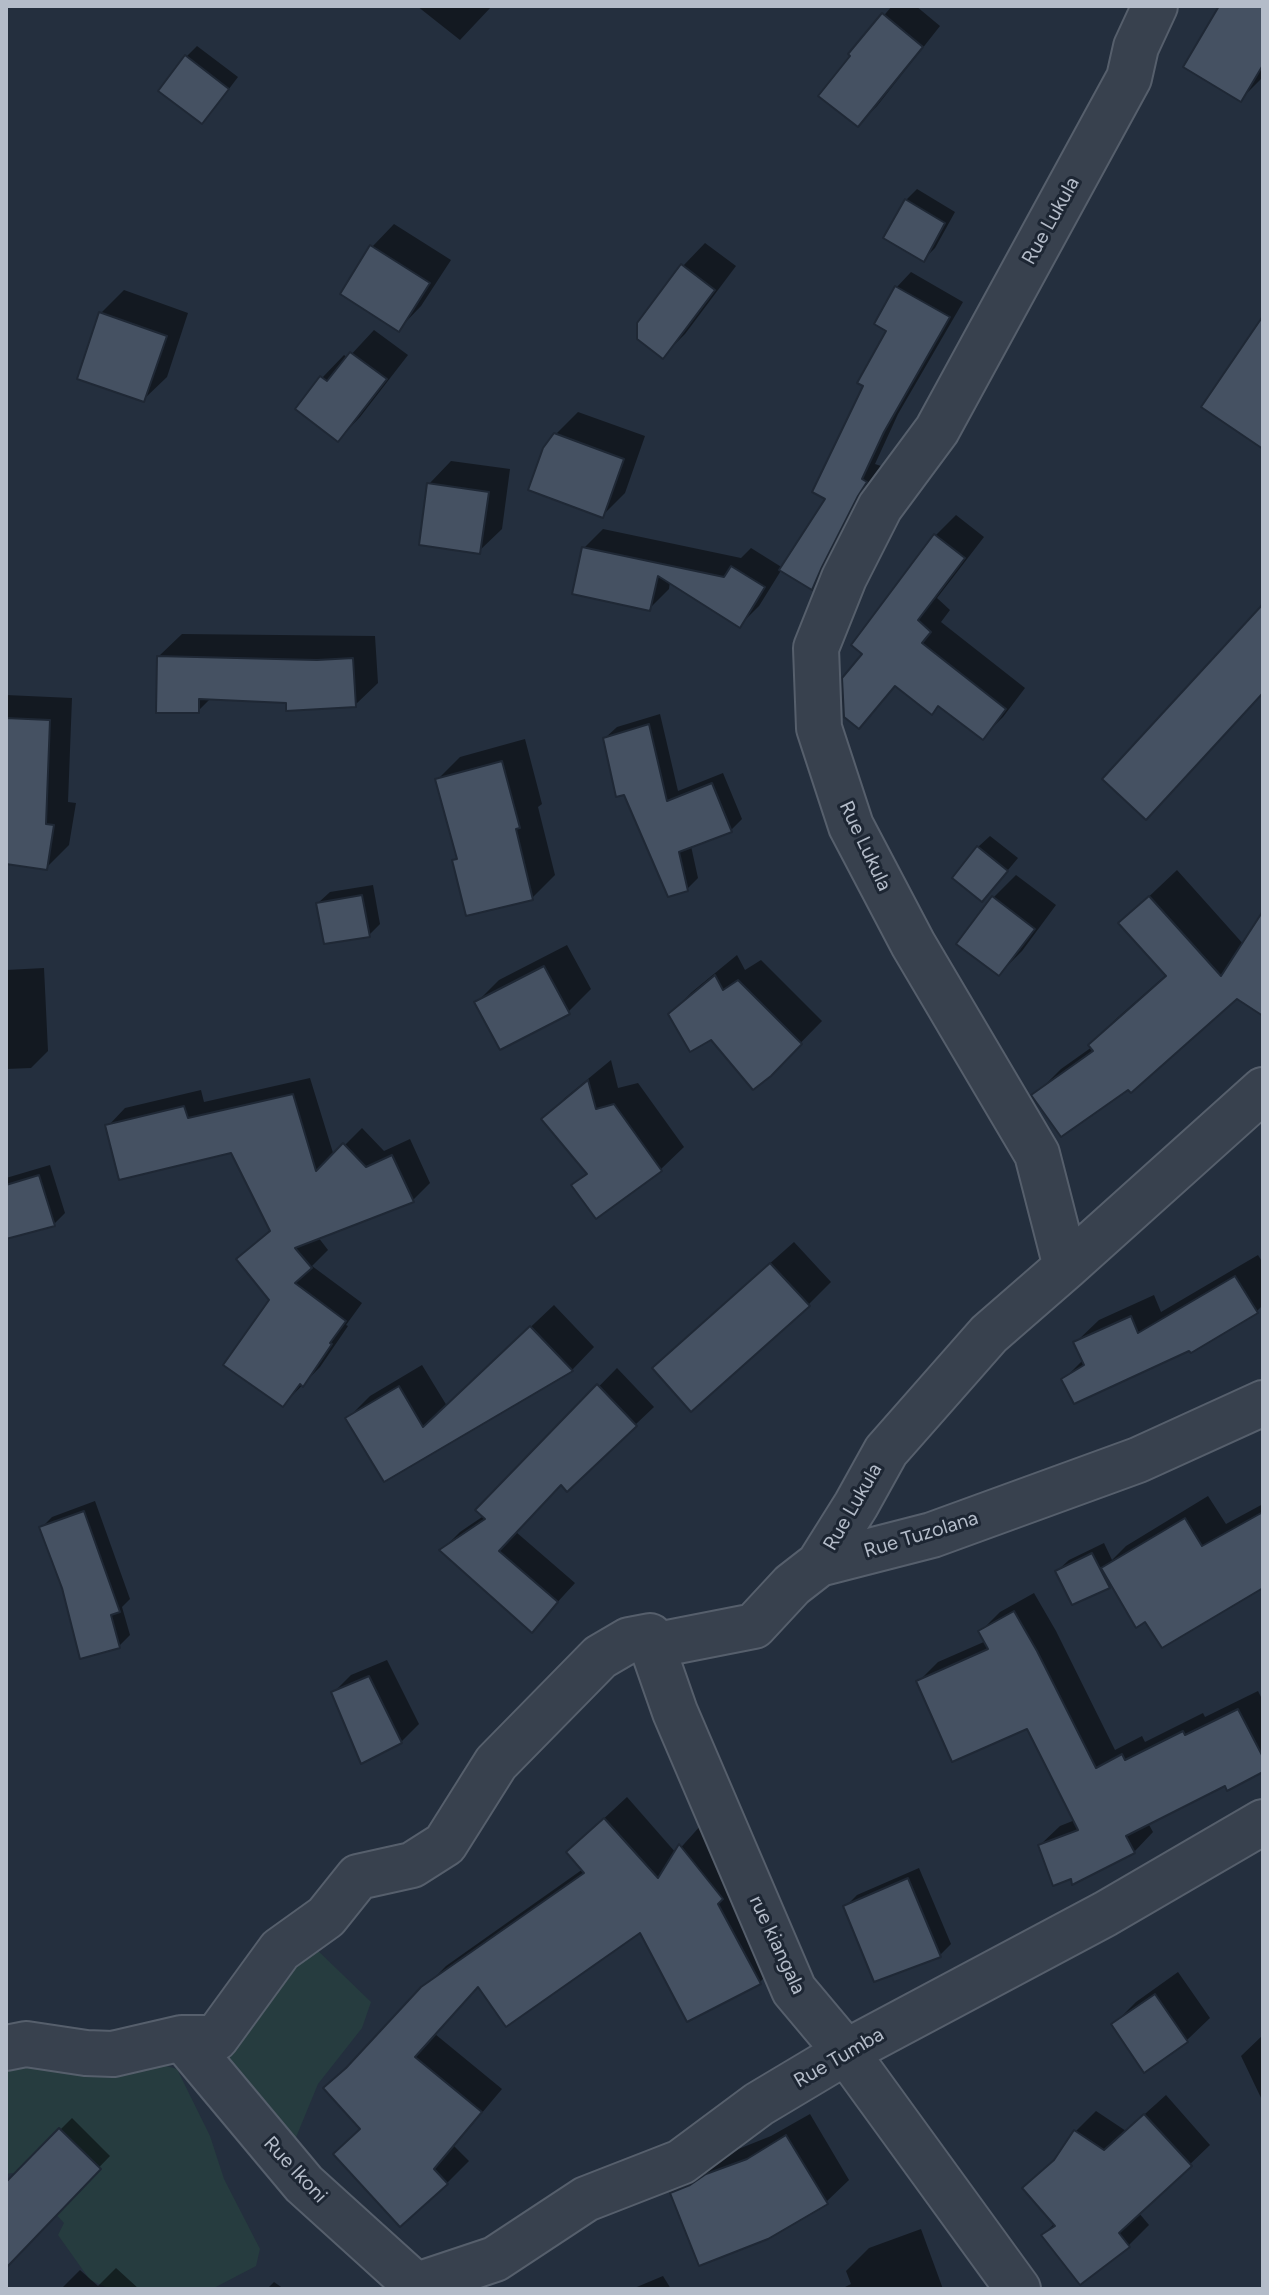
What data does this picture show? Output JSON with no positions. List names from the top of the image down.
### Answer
{
  "streets": {
    "street": [
      "Rue Lukula",
      "Rue Tuzolana",
      "rue kiangala",
      "Rue Tumba",
      "Rue Ikoni"
    ]
  },
  "crossings": [
    ["Rue Lukula", "Rue Tuzolana"],
    ["Rue Tuzolana", "rue kiangala"],
    ["Rue Tuzolana", "Rue Ikoni"],
    ["rue kiangala", "Rue Tumba"],
    ["Rue Tumba", "Rue Ikoni"]
  ]
}
